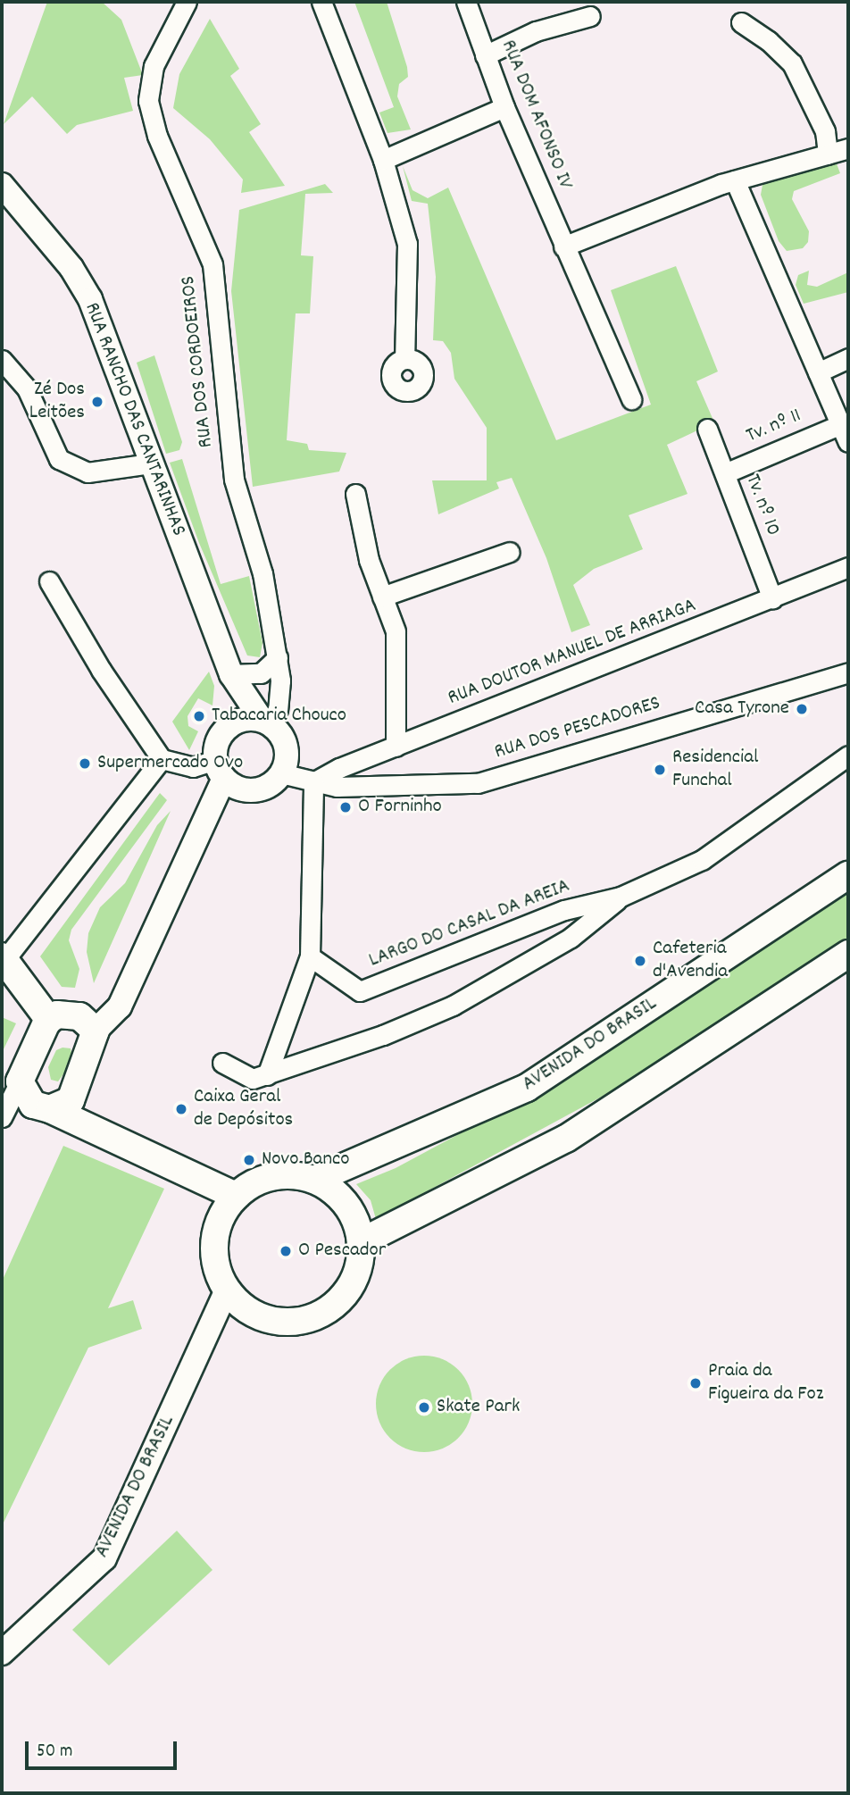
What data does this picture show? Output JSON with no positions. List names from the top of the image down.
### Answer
{
  "streets": {
    "main road": ["AVENIDA DO BRASIL"],
    "street": [
      "RUA DOM AFONSO IV",
      "RUA DOS CORDOEIROS",
      "RUA RANCHO DAS CANTARINHAS",
      "Tv. nº 11",
      "Tv. nº 10",
      "RUA DOUTOR MANUEL DE ARRIAGA",
      "RUA DOS PESCADORES",
      "LARGO DO CASAL DA AREIA"
    ]
  },
  "crossings": [
    ["RUA DOS CORDOEIROS", "RUA RANCHO DAS CANTARINHAS"],
    ["RUA DOS CORDOEIROS", "RUA DOS PESCADORES"],
    ["RUA RANCHO DAS CANTARINHAS", "RUA DOS PESCADORES"],
    ["Tv. nº 11", "Tv. nº 10"],
    ["Tv. nº 10", "RUA DOUTOR MANUEL DE ARRIAGA"],
    ["RUA DOUTOR MANUEL DE ARRIAGA", "RUA DOS PESCADORES"]
  ],
  "places": [
    "Zé Dos Leitões",
    "Casa Tyrone",
    "Tabacaria Chouco",
    "Supermercado Ovo",
    "Residencial Funchal",
    "O Forninho",
    "Cafeteria d'Avendia",
    "Caixa Geral de Depósitos",
    "Novo Banco",
    "O Pescador",
    "Praia da Figueira da Foz",
    "Skate Park"
  ],
  "scale_bar": "50 m"
}
